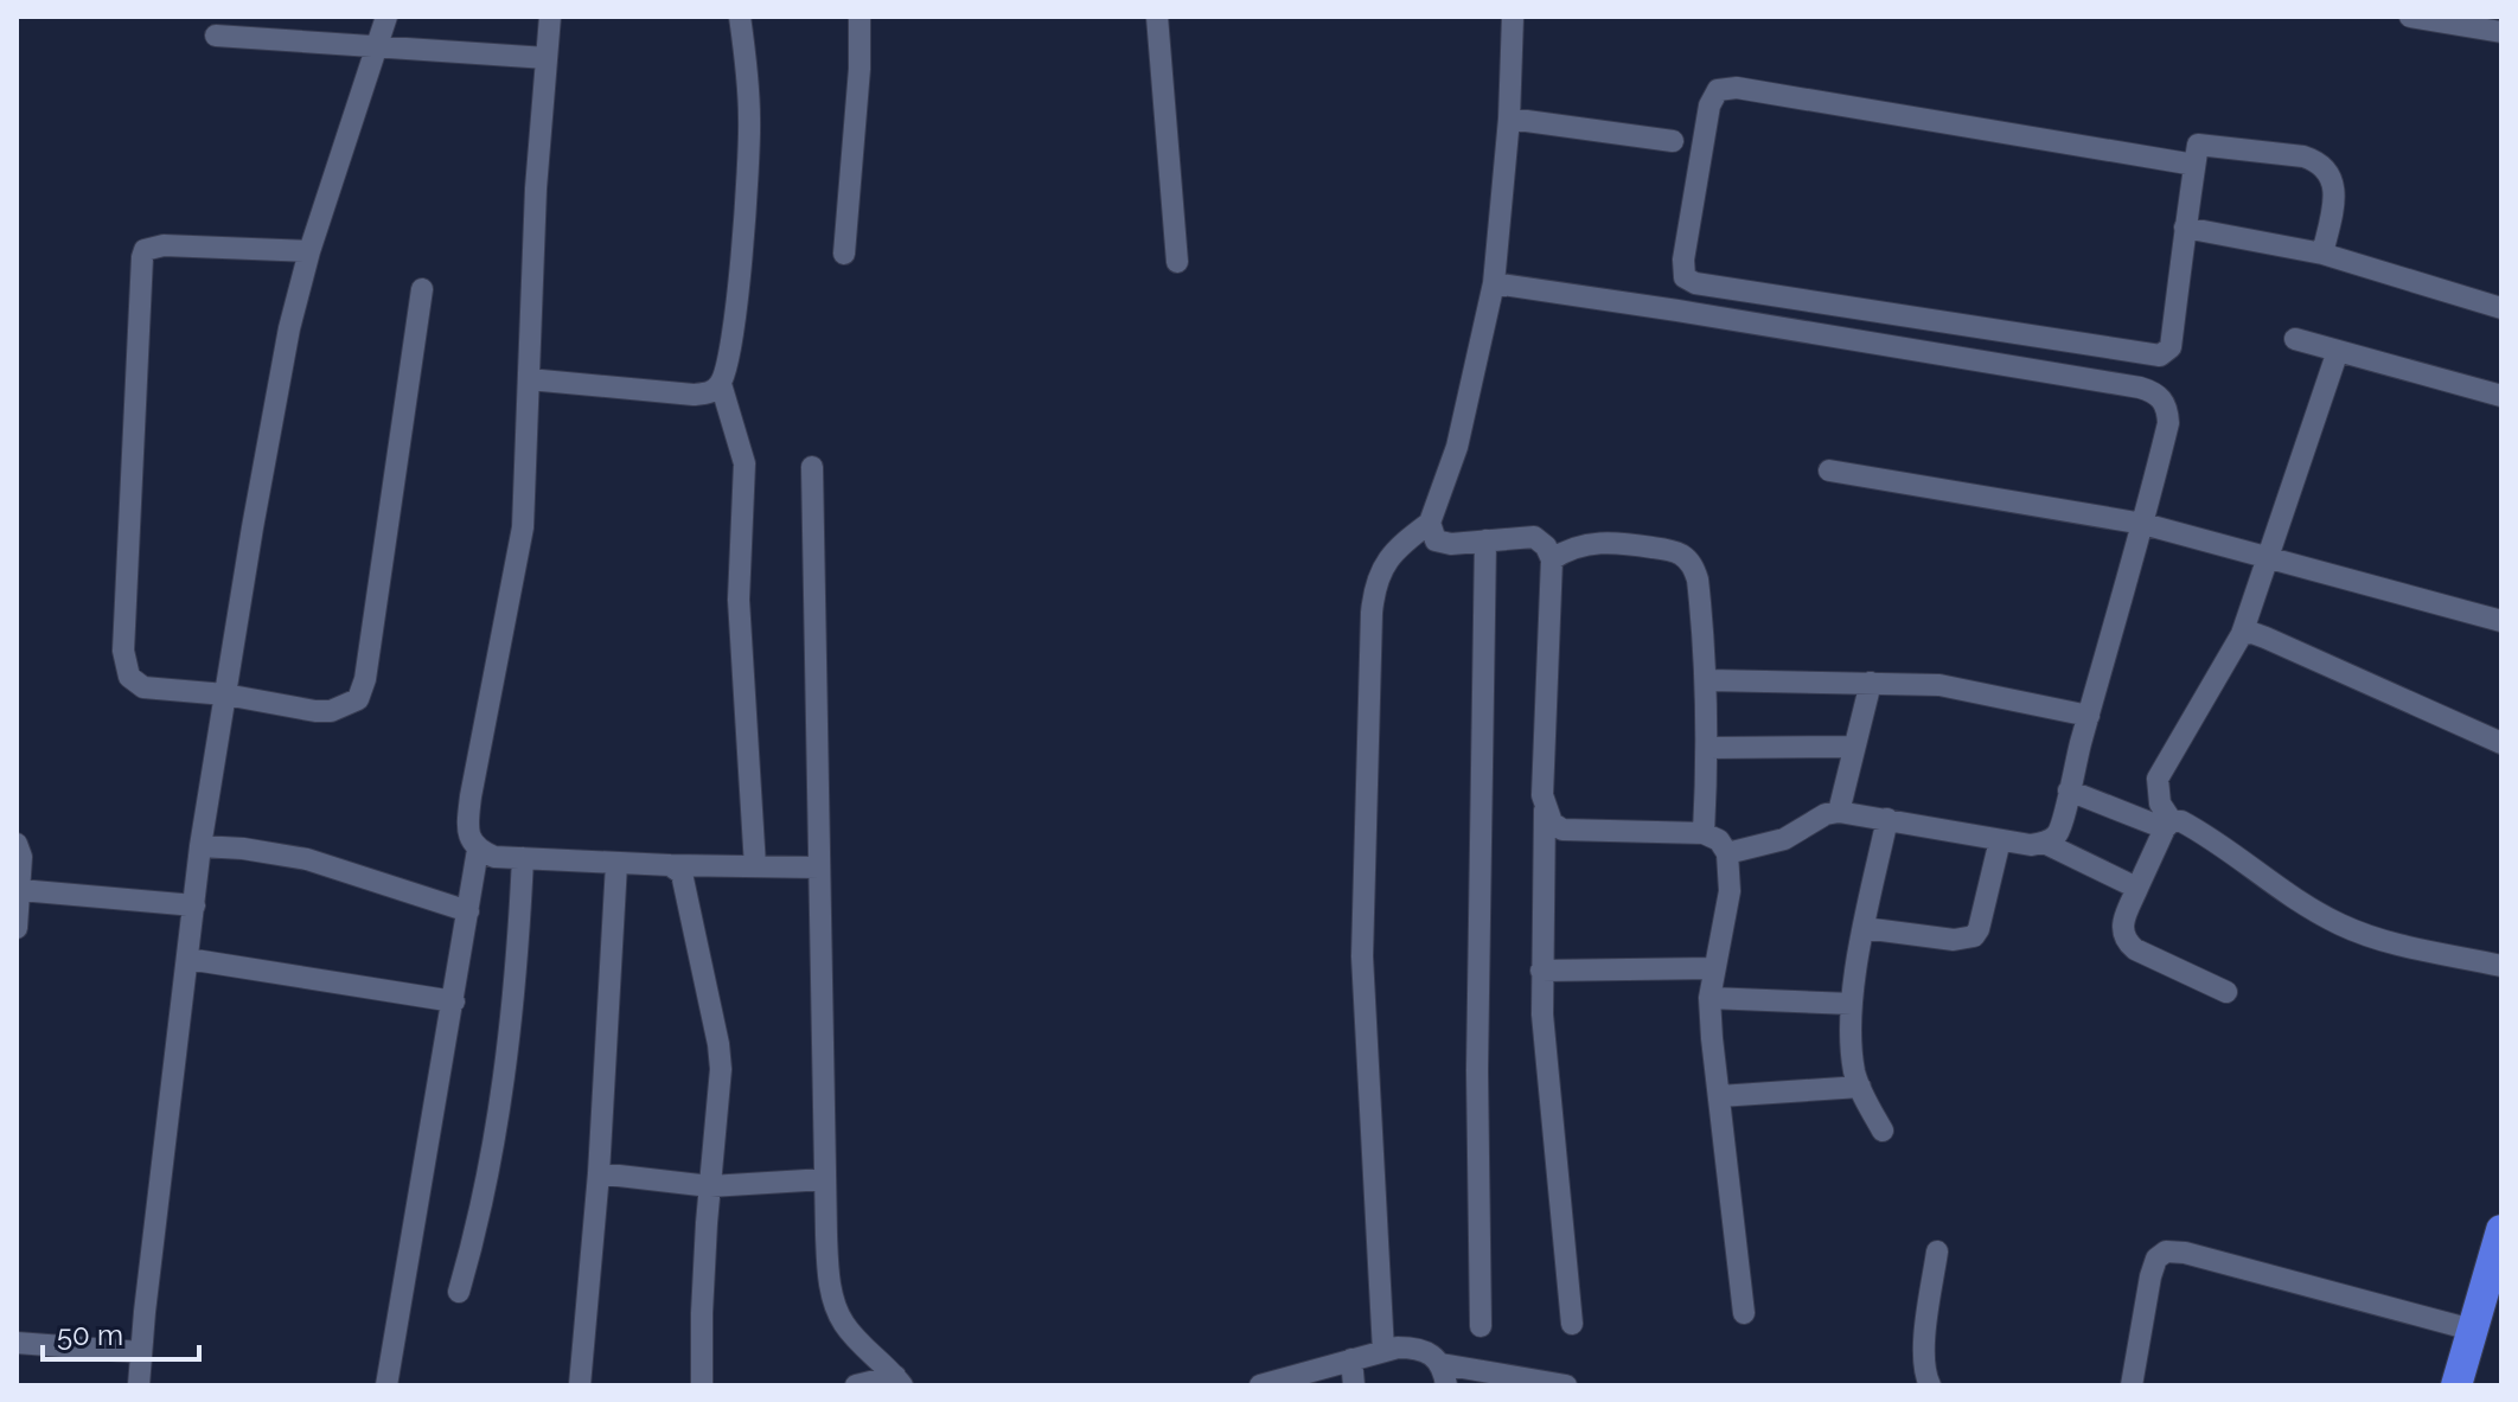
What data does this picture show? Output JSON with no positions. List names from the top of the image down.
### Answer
{
  "scale_bar": "50 m"
}
